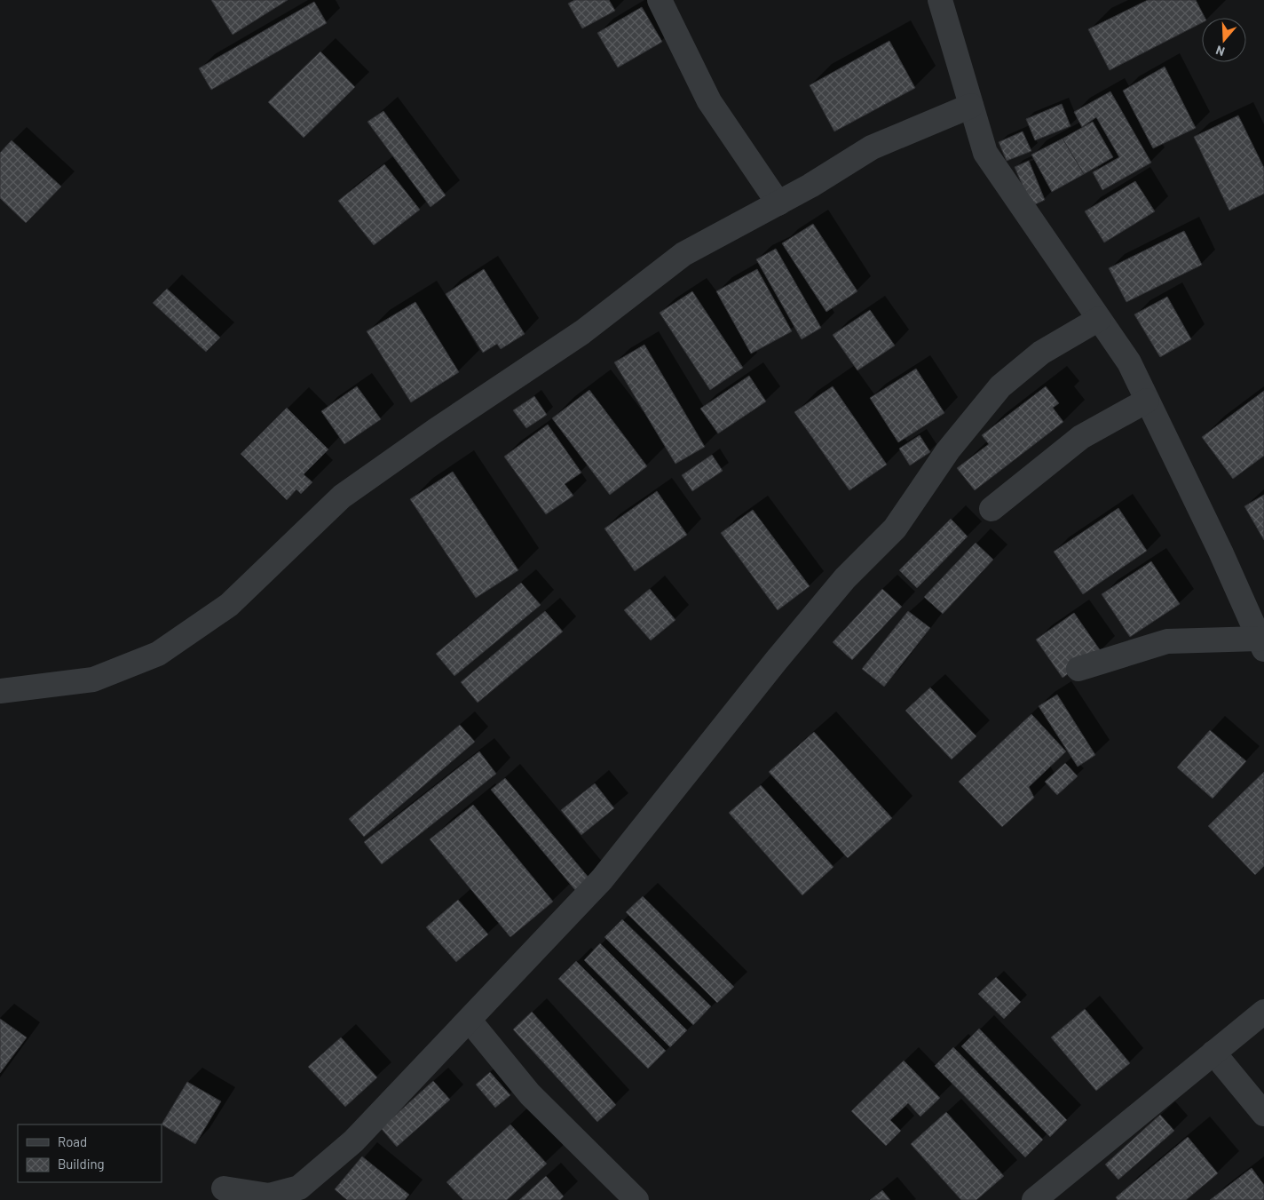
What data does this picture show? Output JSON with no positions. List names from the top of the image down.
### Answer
{
  "legend": ["Road", "Building"],
  "north": "bottom"
}
